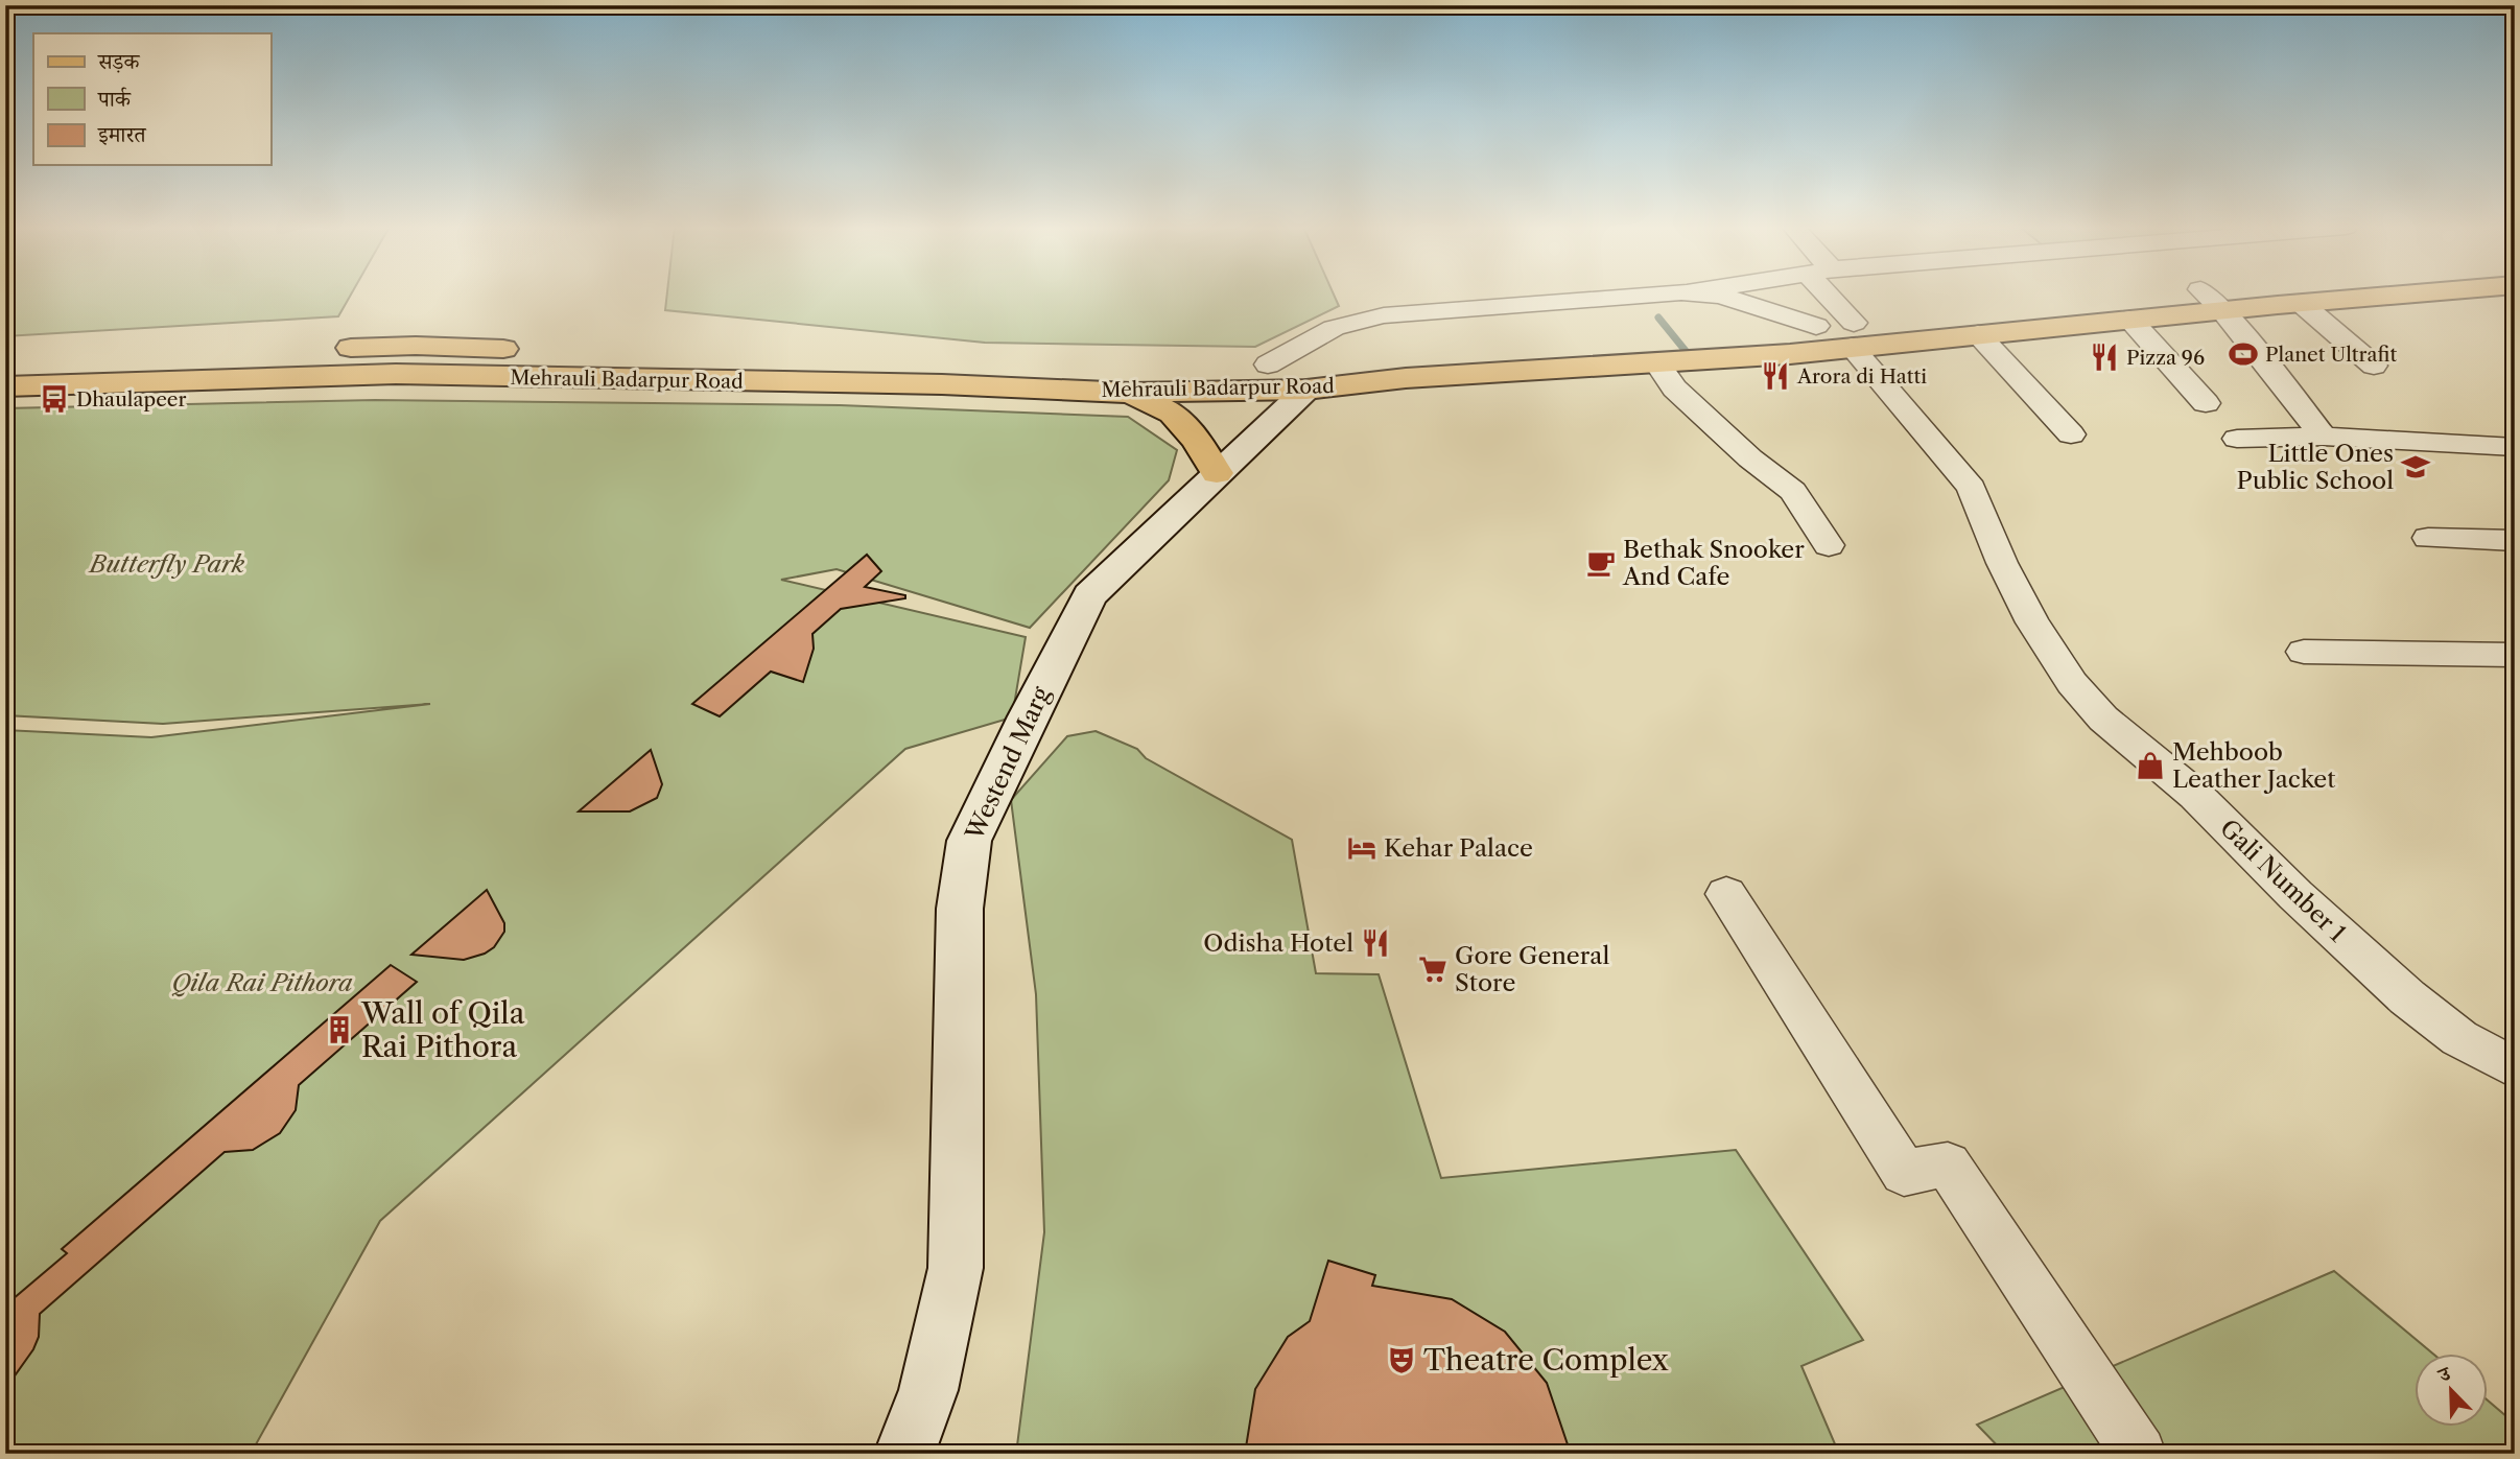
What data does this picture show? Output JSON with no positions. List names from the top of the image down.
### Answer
{
  "streets": {
    "main road": ["Mehrauli Badarpur Road"],
    "street": ["Westend Marg", "Gali Number 1"]
  },
  "crossings": [
    ["Mehrauli Badarpur Road", "Westend Marg"],
    ["Mehrauli Badarpur Road", "Gali Number 1"]
  ],
  "parks": ["Butterfly Park", "Qila Rai Pithora"],
  "places": {
    "sports": ["Planet Ultrafit"],
    "restaurant": ["Pizza 96", "Arora di Hatti", "Odisha Hotel"],
    "bus stop": ["Dhaulapeer"],
    "school or university": ["Little Ones Public School"],
    "cafe": ["Bethak Snooker And Cafe"],
    "shop": ["Mehboob Leather Jacket"],
    "hotel": ["Kehar Palace"],
    "supermarket": ["Gore General Store"],
    "building": ["Wall of Qila Rai Pithora"],
    "theatre": ["Theatre Complex"]
  },
  "legend": ["सड़क", "पार्क", "इमारत"],
  "north": "top left"
}
